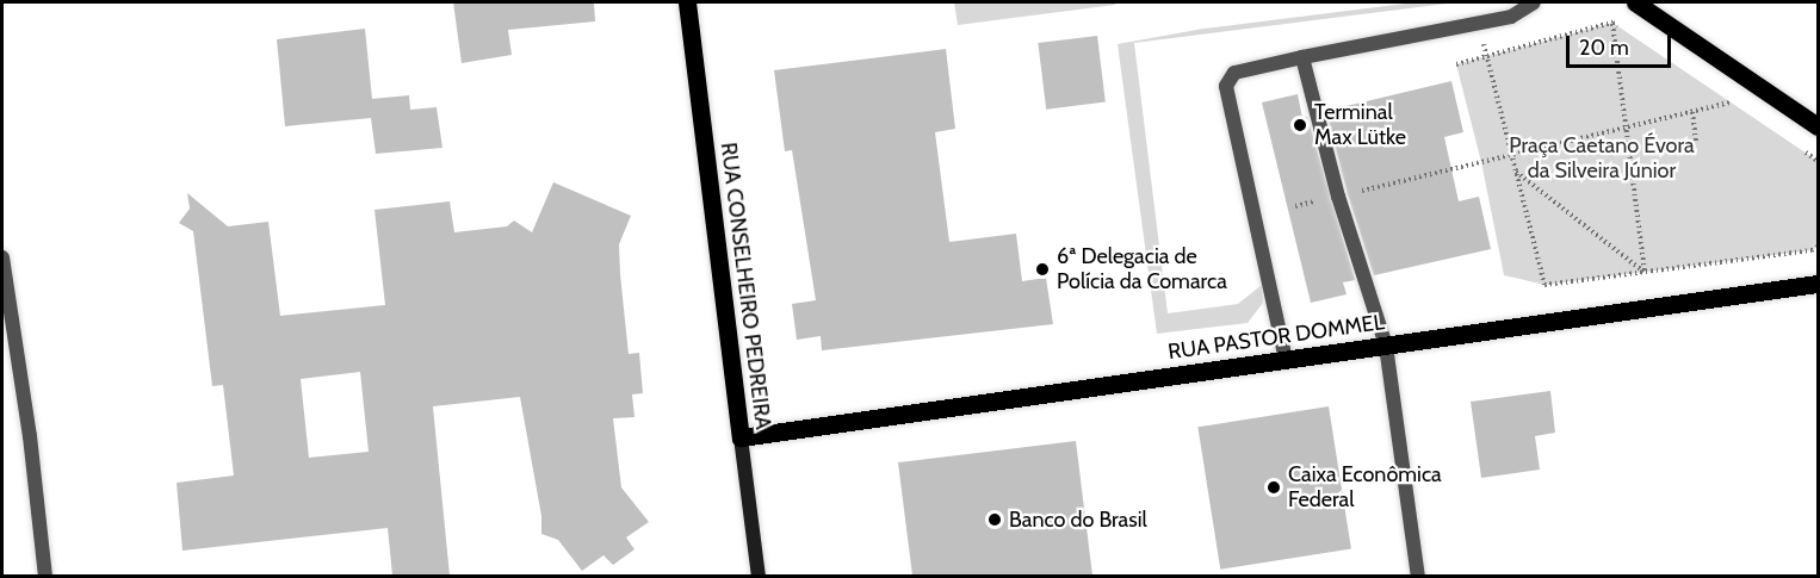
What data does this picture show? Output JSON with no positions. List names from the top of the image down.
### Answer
{
  "streets": {
    "main road": ["RUA CONSELHEIRO PEDREIRA", "RUA PASTOR DOMMEL"]
  },
  "crossings": [
    ["RUA CONSELHEIRO PEDREIRA", "RUA PASTOR DOMMEL"]
  ],
  "parks": ["Praça Caetano Évora da Silveira Júnior"],
  "places": [
    "Terminal Max Lütke",
    "6ª Delegacia de Polícia da Comarca",
    "Caixa Econômica Federal",
    "Banco do Brasil"
  ],
  "scale_bar": "20 m"
}
